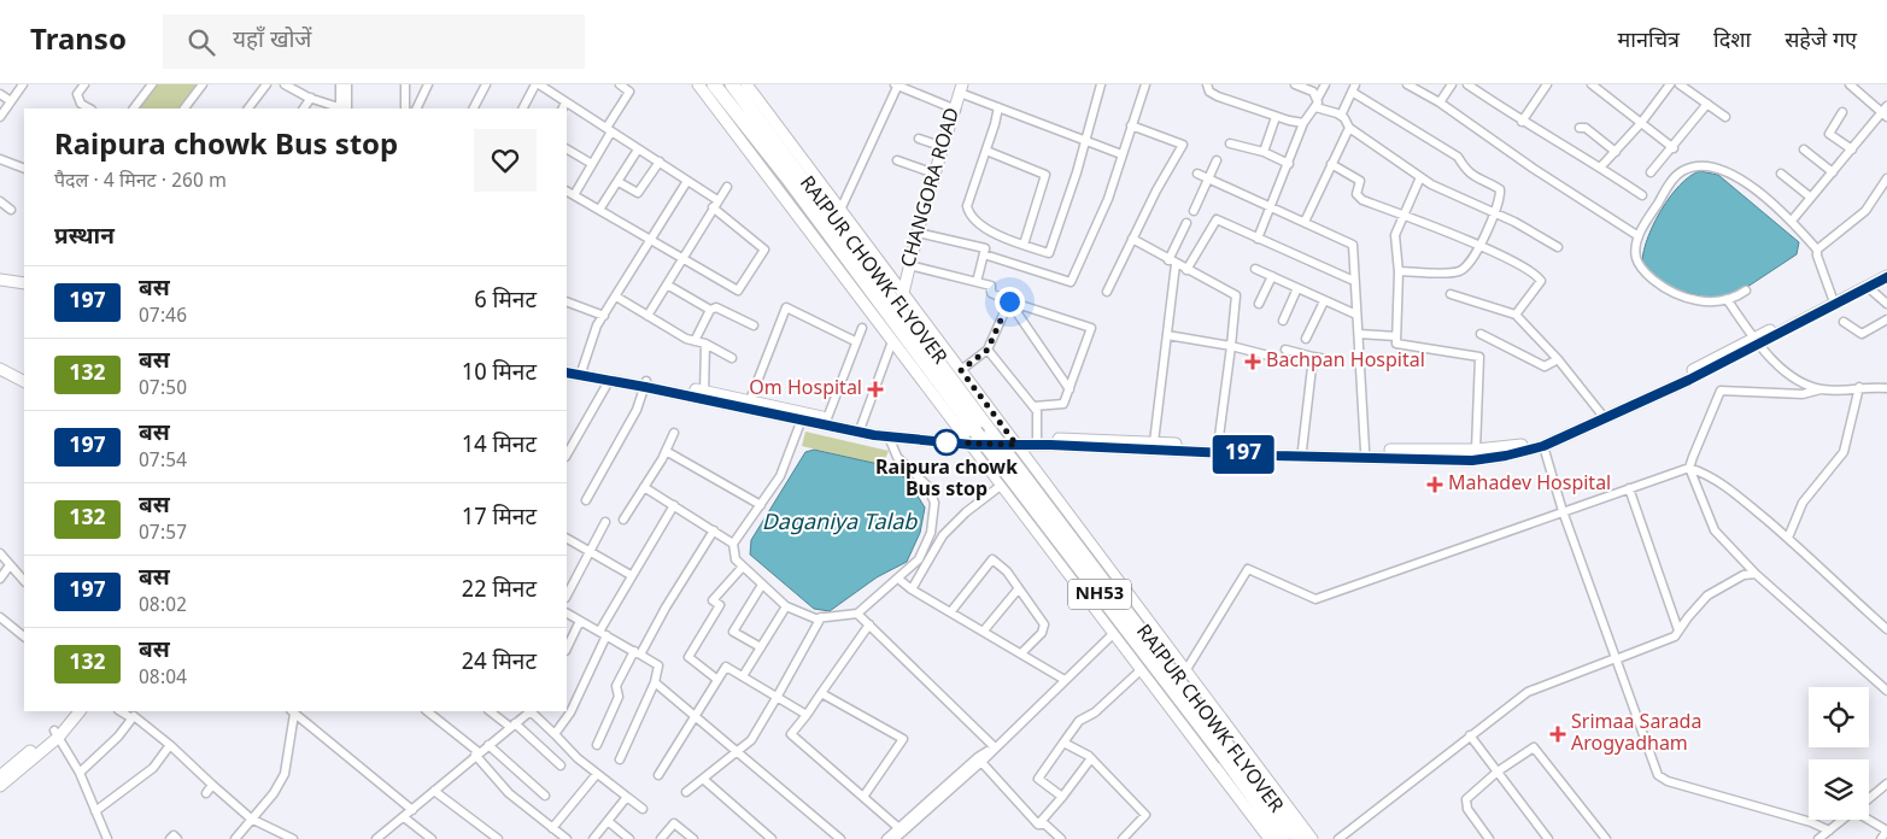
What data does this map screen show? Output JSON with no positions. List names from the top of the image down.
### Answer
{
  "streets": {
    "highway": ["RAIPUR CHOWK FLYOVER", "NH53"],
    "street": ["CHANGORA ROAD"]
  },
  "crossings": [
    ["RAIPUR CHOWK FLYOVER", "NH53"]
  ],
  "water": ["Daganiya Talab"],
  "places": {
    "health": [
      "Bachpan Hospital",
      "Om Hospital",
      "Mahadev Hospital",
      "Srimaa Sarada Arogyadham"
    ],
    "other": ["Raipura chowk Bus stop"]
  },
  "lines": ["bus line 197"],
  "page": {
    "header": "Transo",
    "search": "यहाँ खोजें",
    "nav": ["मानचित्र", "दिशा", "सहेजे गए"],
    "on_map": "197",
    "heading": [
      ["Raipura chowk Bus stop", "पैदल · 4 मिनट · 260 m"],
      "प्रस्थान"
    ],
    "list": [
      {
        "mark": "197",
        "name": "बस",
        "note": "07:46",
        "value": "6 मिनट"
      },
      {
        "mark": "132",
        "name": "बस",
        "note": "07:50",
        "value": "10 मिनट"
      },
      {
        "mark": "197",
        "name": "बस",
        "note": "07:54",
        "value": "14 मिनट"
      },
      {
        "mark": "132",
        "name": "बस",
        "note": "07:57",
        "value": "17 मिनट"
      },
      {
        "mark": "197",
        "name": "बस",
        "note": "08:02",
        "value": "22 मिनट"
      },
      {
        "mark": "132",
        "name": "बस",
        "note": "08:04",
        "value": "24 मिनट"
      }
    ]
  }
}
